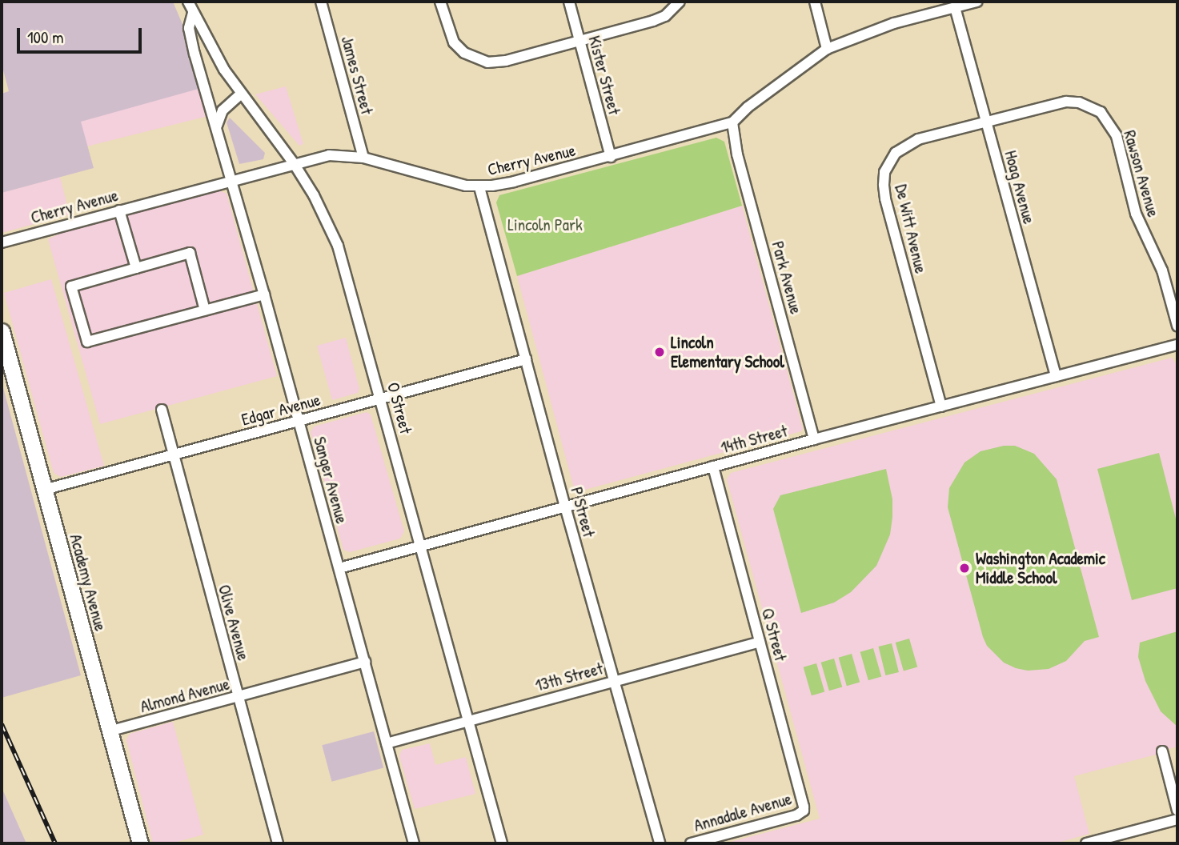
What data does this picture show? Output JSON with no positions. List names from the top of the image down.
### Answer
{
  "streets": {
    "main road": ["Academy Avenue"],
    "street": [
      "James Street",
      "Kister Street",
      "Cherry Avenue",
      "Rawson Avenue",
      "Hoag Avenue",
      "De Witt Avenue",
      "Park Avenue",
      "O Street",
      "Edgar Avenue",
      "14th Street",
      "Sanger Avenue",
      "P Street",
      "Olive Avenue",
      "Q Street",
      "13th Street",
      "Almond Avenue",
      "Annadale Avenue"
    ]
  },
  "crossings": [
    ["James Street", "Cherry Avenue"],
    ["Kister Street", "Cherry Avenue"],
    ["Cherry Avenue", "Hoag Avenue"],
    ["Cherry Avenue", "Park Avenue"],
    ["Cherry Avenue", "O Street"],
    ["Cherry Avenue", "Sanger Avenue"],
    ["Cherry Avenue", "P Street"],
    ["Rawson Avenue", "Hoag Avenue"],
    ["Rawson Avenue", "De Witt Avenue"],
    ["Hoag Avenue", "De Witt Avenue"],
    ["Hoag Avenue", "14th Street"],
    ["De Witt Avenue", "14th Street"],
    ["Park Avenue", "14th Street"],
    ["O Street", "Edgar Avenue"],
    ["O Street", "14th Street"],
    ["O Street", "Sanger Avenue"],
    ["O Street", "13th Street"],
    ["Edgar Avenue", "Sanger Avenue"],
    ["Edgar Avenue", "P Street"],
    ["Edgar Avenue", "Academy Avenue"],
    ["Edgar Avenue", "Olive Avenue"],
    ["14th Street", "Sanger Avenue"],
    ["14th Street", "P Street"],
    ["14th Street", "Q Street"],
    ["Sanger Avenue", "13th Street"],
    ["Sanger Avenue", "Almond Avenue"],
    ["P Street", "13th Street"],
    ["Academy Avenue", "Almond Avenue"],
    ["Olive Avenue", "Almond Avenue"],
    ["Q Street", "13th Street"],
    ["Q Street", "Annadale Avenue"]
  ],
  "parks": ["Lincoln Park"],
  "places": ["Lincoln Elementary School", "Washington Academic Middle School"],
  "scale_bar": "100 m"
}
